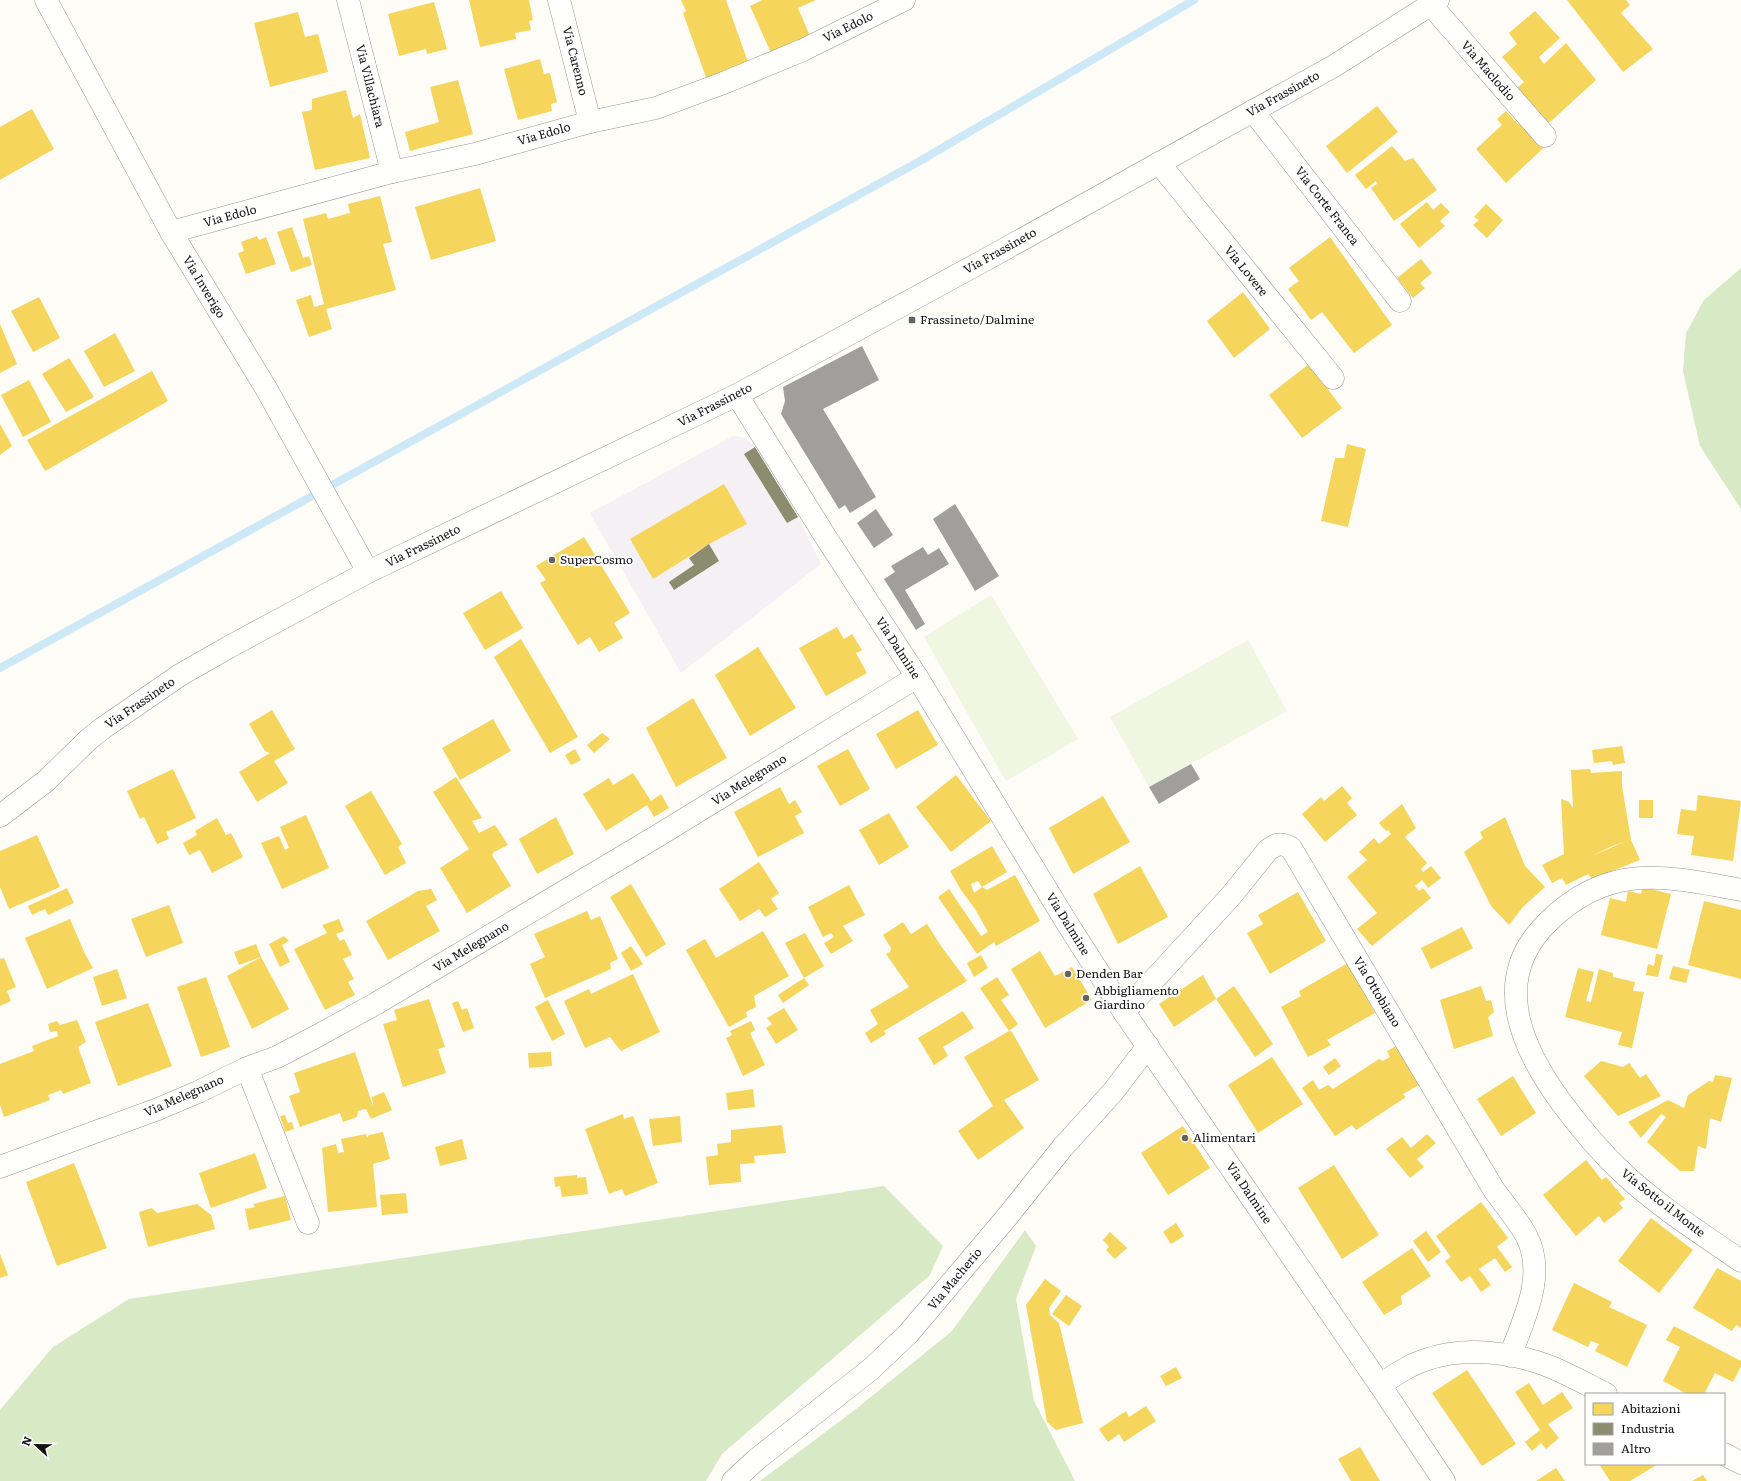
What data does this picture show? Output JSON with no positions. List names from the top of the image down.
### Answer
{
  "streets": {
    "street": [
      "Via Edolo",
      "Via Carenno",
      "Via Maclodio",
      "Via Villachiara",
      "Via Frassineto",
      "Via Corte Franca",
      "Via Lovere",
      "Via Inverigo",
      "Via Dalmine",
      "Via Melegnano",
      "Via Ottobiano",
      "Via Sotto il Monte",
      "Via Macherio"
    ]
  },
  "crossings": [
    ["Via Edolo", "Via Carenno"],
    ["Via Edolo", "Via Villachiara"],
    ["Via Edolo", "Via Inverigo"],
    ["Via Maclodio", "Via Frassineto"],
    ["Via Frassineto", "Via Corte Franca"],
    ["Via Frassineto", "Via Lovere"],
    ["Via Frassineto", "Via Inverigo"],
    ["Via Frassineto", "Via Dalmine"],
    ["Via Dalmine", "Via Melegnano"],
    ["Via Dalmine", "Via Ottobiano"],
    ["Via Dalmine", "Via Macherio"]
  ],
  "places": {
    "transit": ["Frassineto/Dalmine"],
    "other": [
      "SuperCosmo",
      "Denden Bar",
      "Abbigliamento Giardino",
      "Alimentari"
    ]
  },
  "legend": ["Abitazioni", "Industria", "Altro"],
  "north": "left"
}
